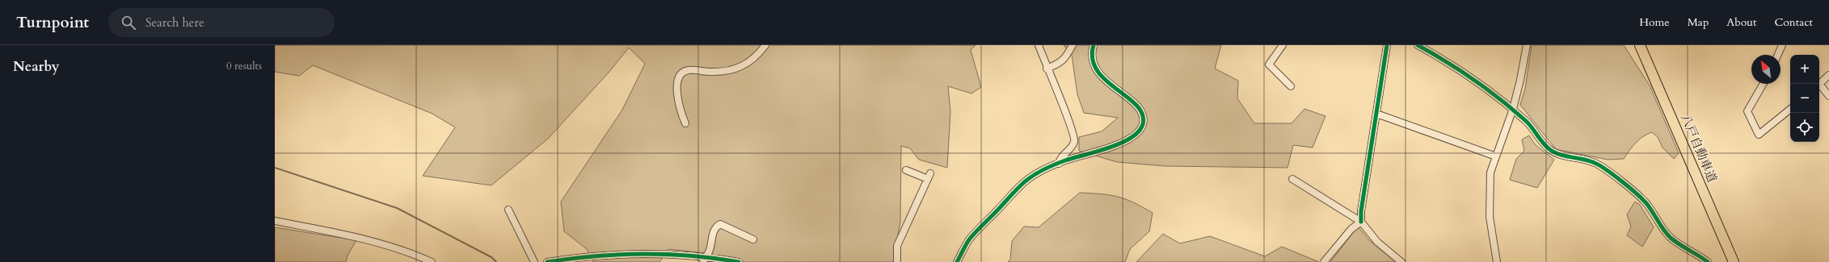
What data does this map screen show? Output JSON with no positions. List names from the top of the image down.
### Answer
{
  "streets": {
    "highway": ["八戸自動車道"]
  },
  "north": "top left",
  "page": {
    "header": "Turnpoint",
    "search": "Search here",
    "nav": [
      "Home",
      "Map",
      "About",
      "Contact"
    ],
    "heading": ["Nearby", "0 results"],
    "map_buttons": ["+", "−"]
  }
}
